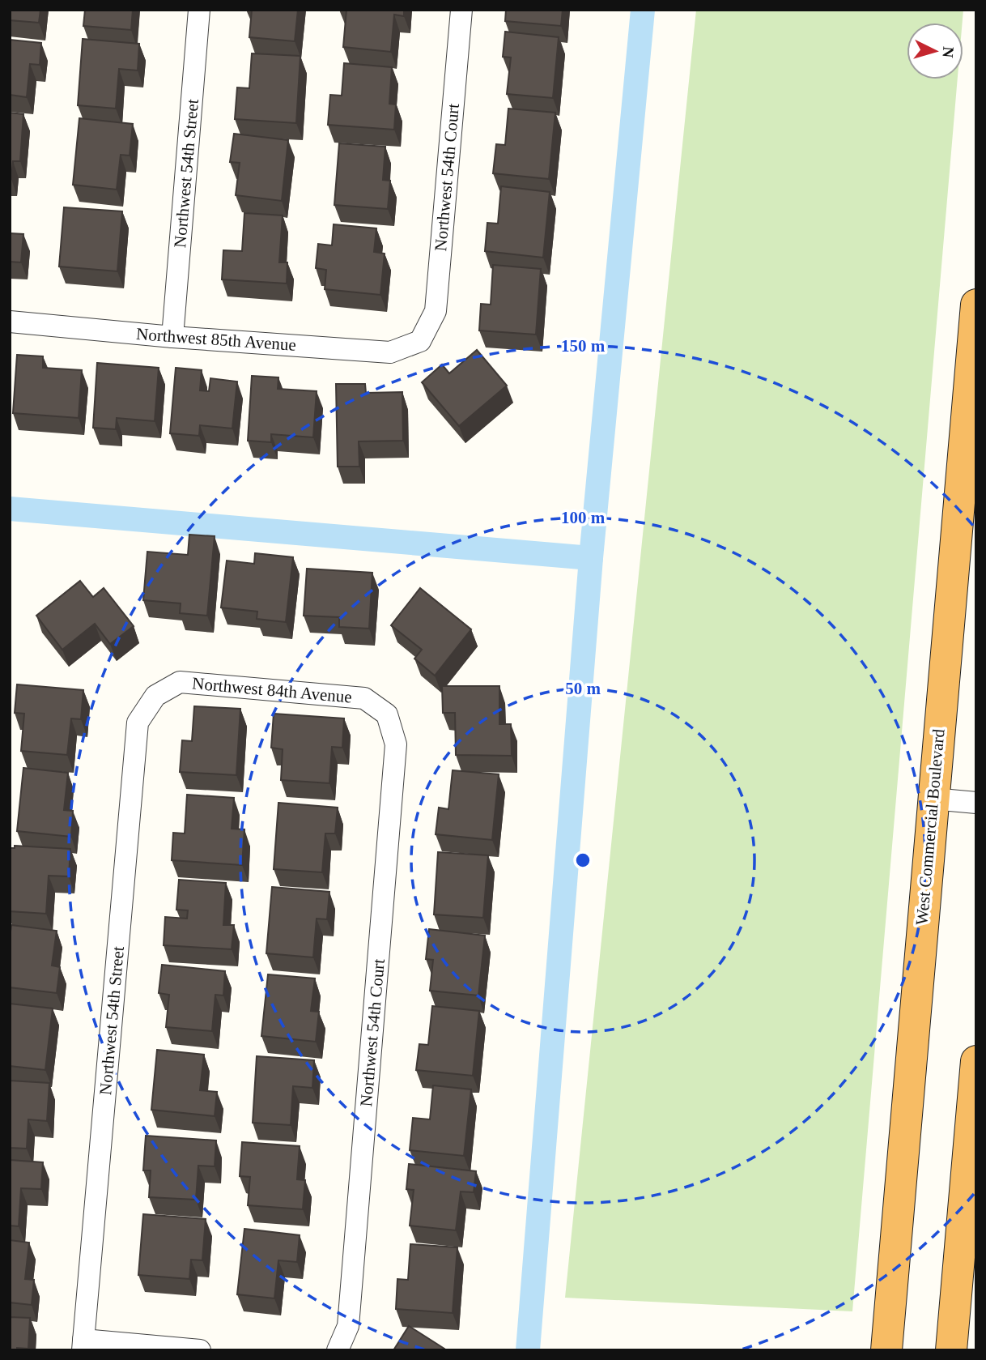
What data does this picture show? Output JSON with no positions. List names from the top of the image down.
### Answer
{
  "streets": {
    "highway": ["West Commercial Boulevard"],
    "street": [
      "Northwest 54th Street",
      "Northwest 54th Court",
      "Northwest 85th Avenue",
      "Northwest 84th Avenue"
    ]
  },
  "crossings": [
    ["Northwest 54th Street", "Northwest 85th Avenue"],
    ["Northwest 54th Street", "Northwest 84th Avenue"],
    ["Northwest 54th Court", "Northwest 85th Avenue"],
    ["Northwest 54th Court", "Northwest 84th Avenue"]
  ],
  "north": "right",
  "rings": ["150 m", "100 m", "50 m"]
}
